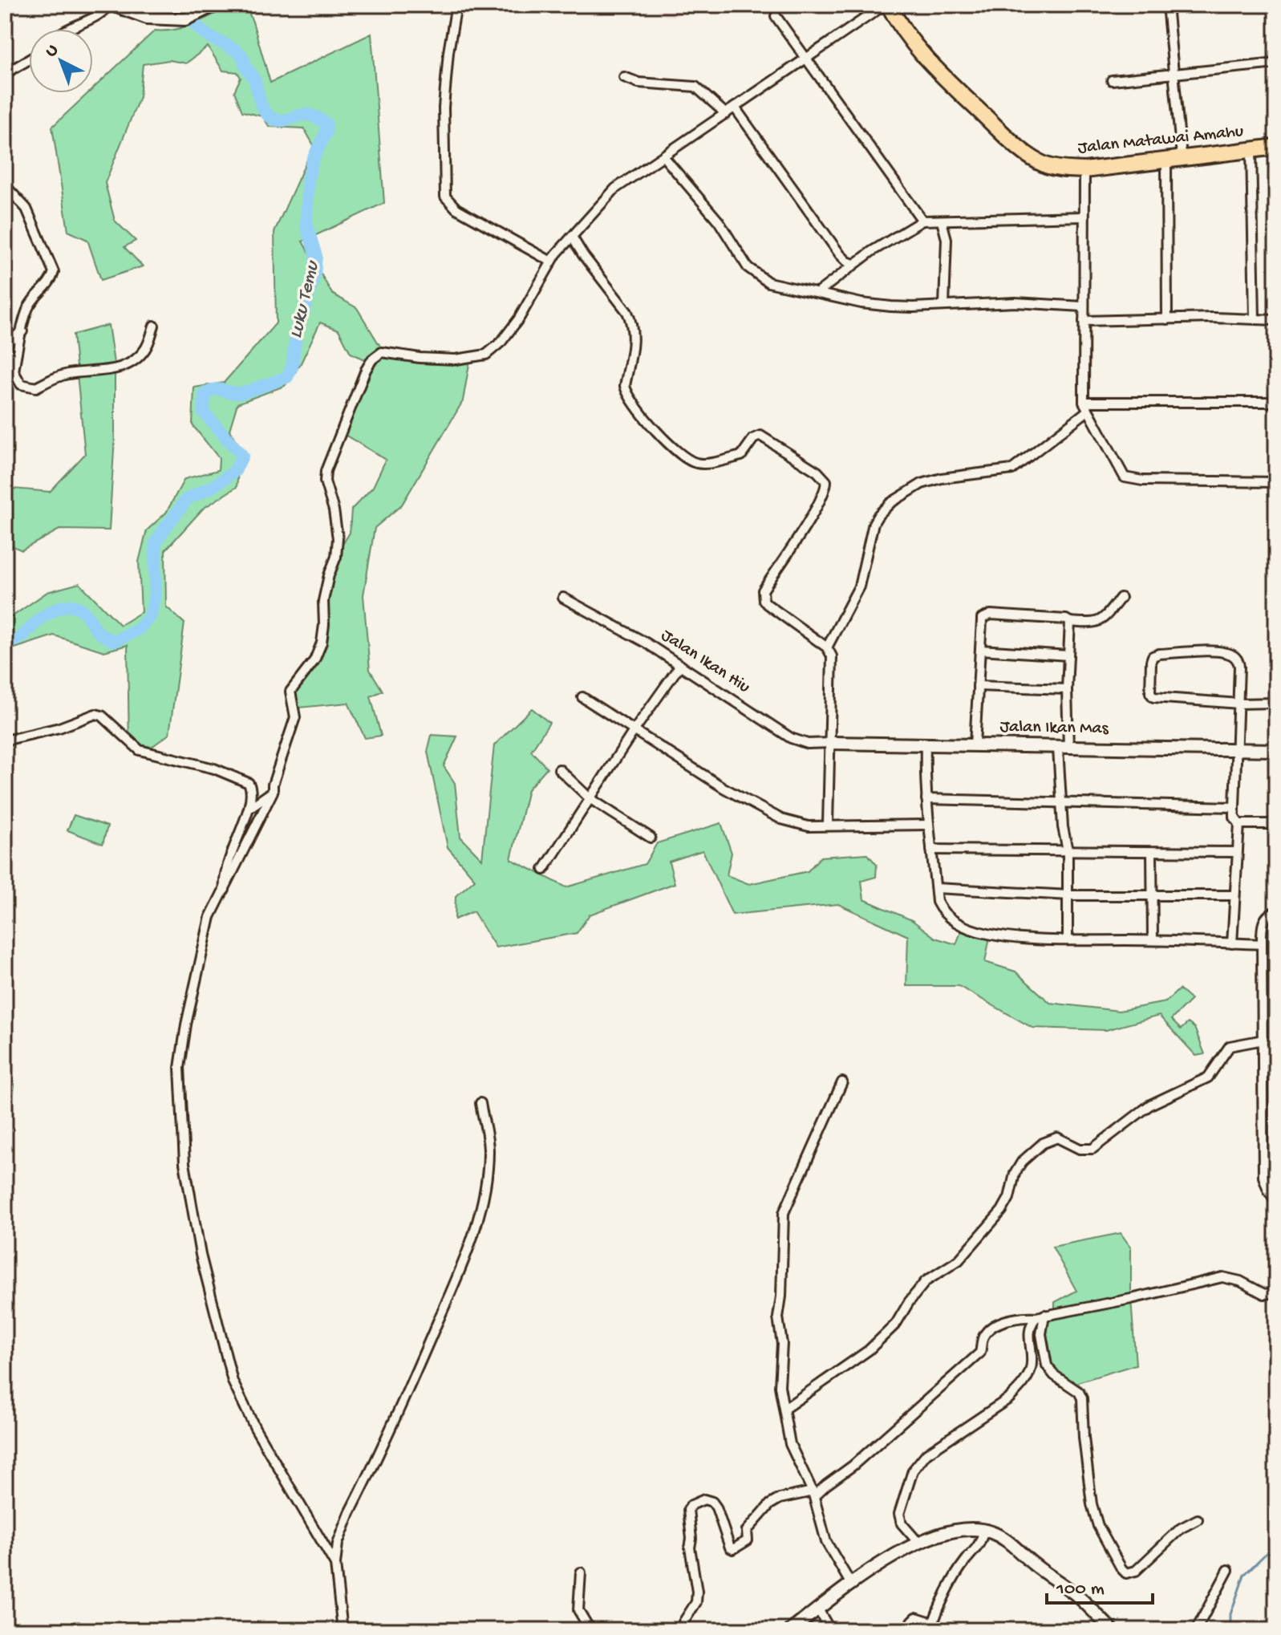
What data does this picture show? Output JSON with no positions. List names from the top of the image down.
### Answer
{
  "streets": {
    "highway": ["Jalan Matawai Amahu"],
    "street": ["Jalan Ikan Hiu", "Jalan Ikan Mas"]
  },
  "crossings": [
    ["Jalan Ikan Hiu", "Jalan Ikan Mas"]
  ],
  "water": ["Luku Temu"],
  "scale_bar": "100 m",
  "north": "top left"
}
